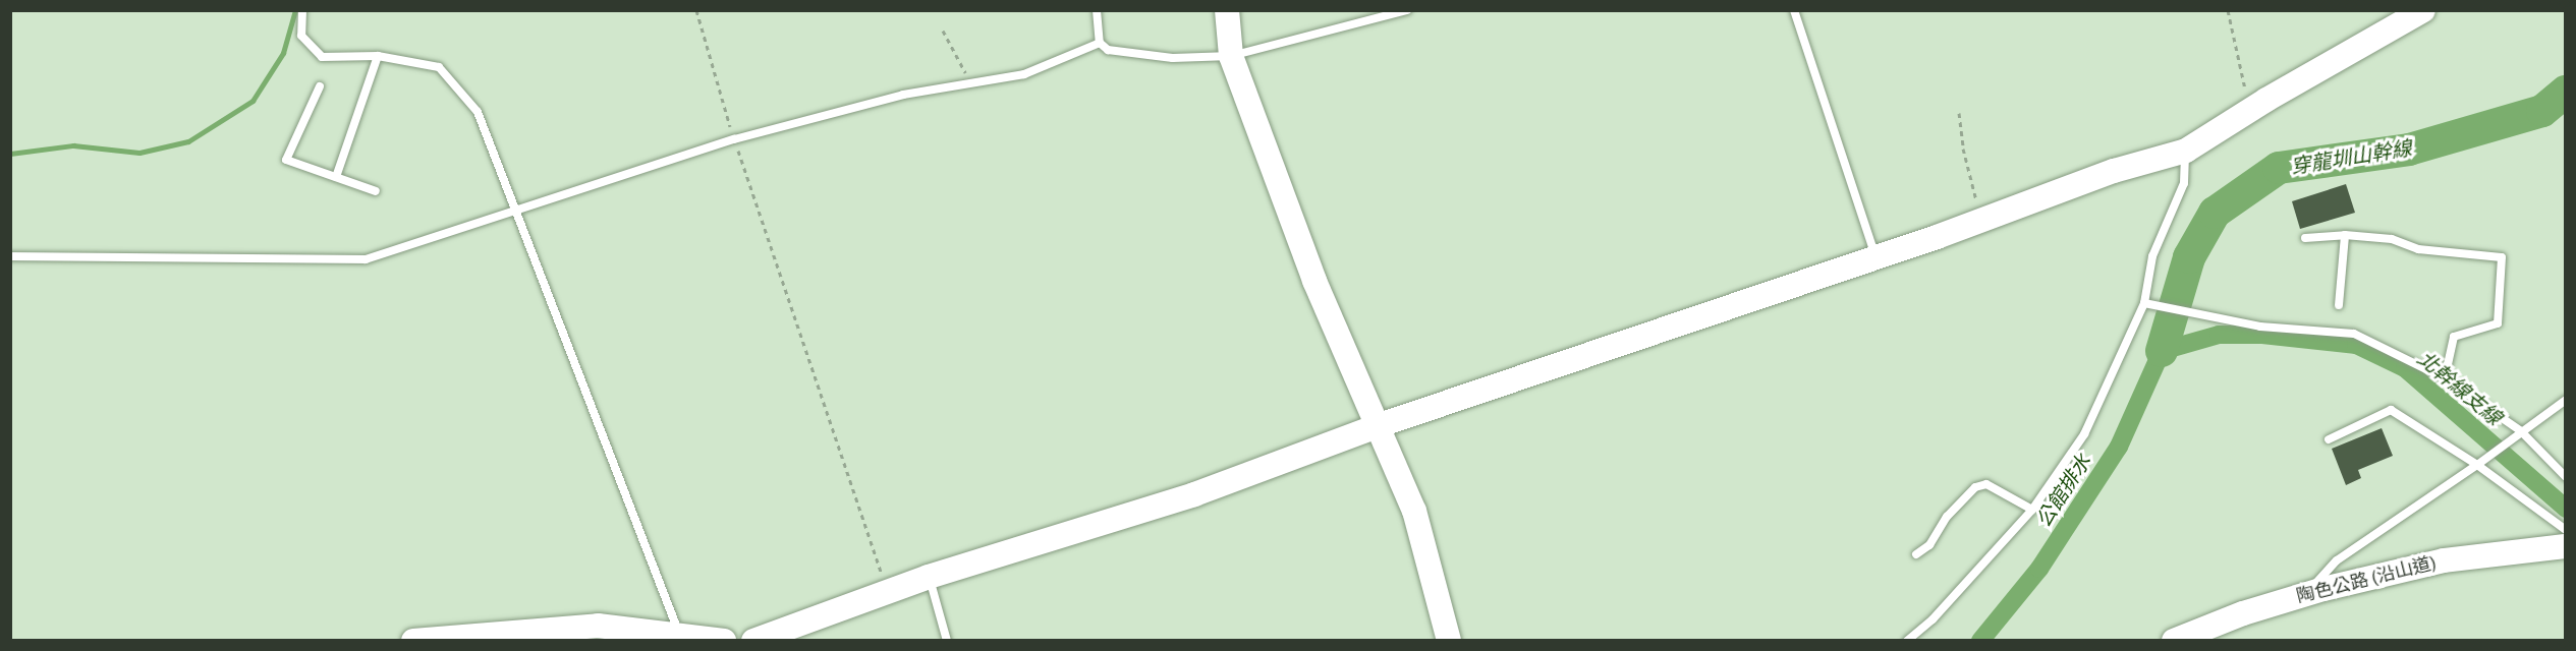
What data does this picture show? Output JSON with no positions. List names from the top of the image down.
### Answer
{
  "streets": {
    "street": ["陶色公路 (沿山道)"]
  },
  "water": ["穿龍圳山幹線", "北幹線支線", "公館排水"]
}
